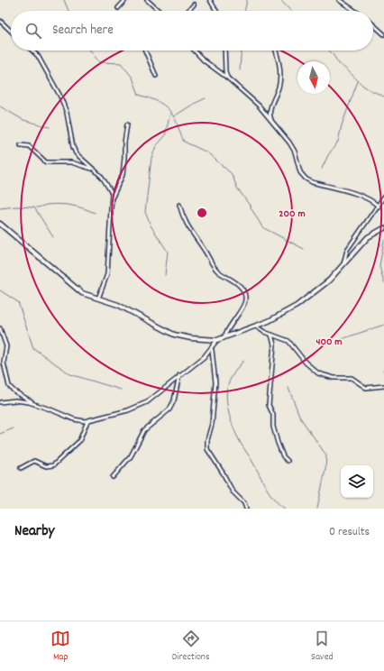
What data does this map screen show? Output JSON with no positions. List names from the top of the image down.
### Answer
{
  "north": "bottom",
  "page": {
    "search": "Search here",
    "heading": ["Nearby", "0 results"],
    "nav": ["Map", "Directions", "Saved"]
  },
  "rings": ["200 m", "400 m"]
}
